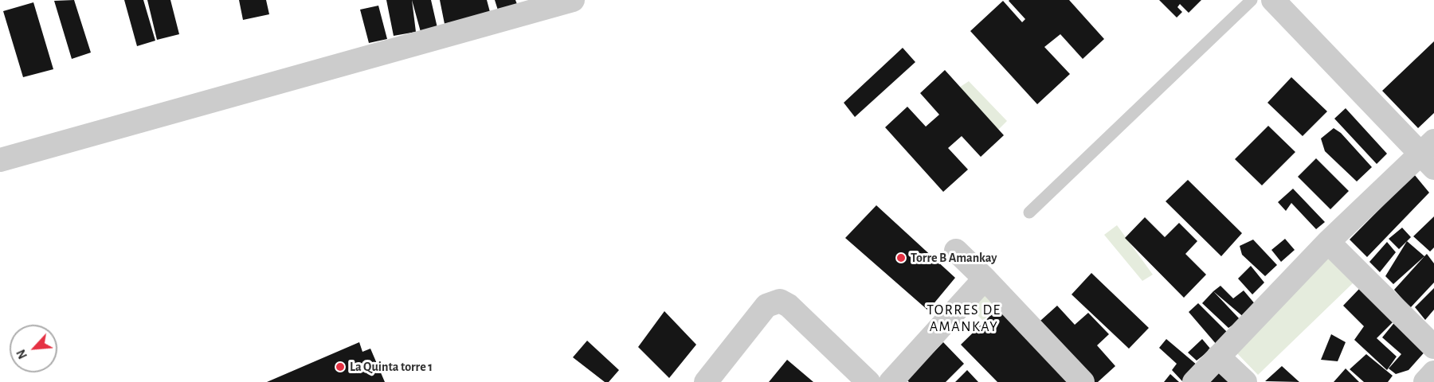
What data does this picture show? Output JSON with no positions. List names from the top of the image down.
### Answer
{
  "districts": ["TORRES DE AMANKAY"],
  "places": ["Torre B Amankay", "La Quinta torre 1"],
  "north": "bottom left"
}
